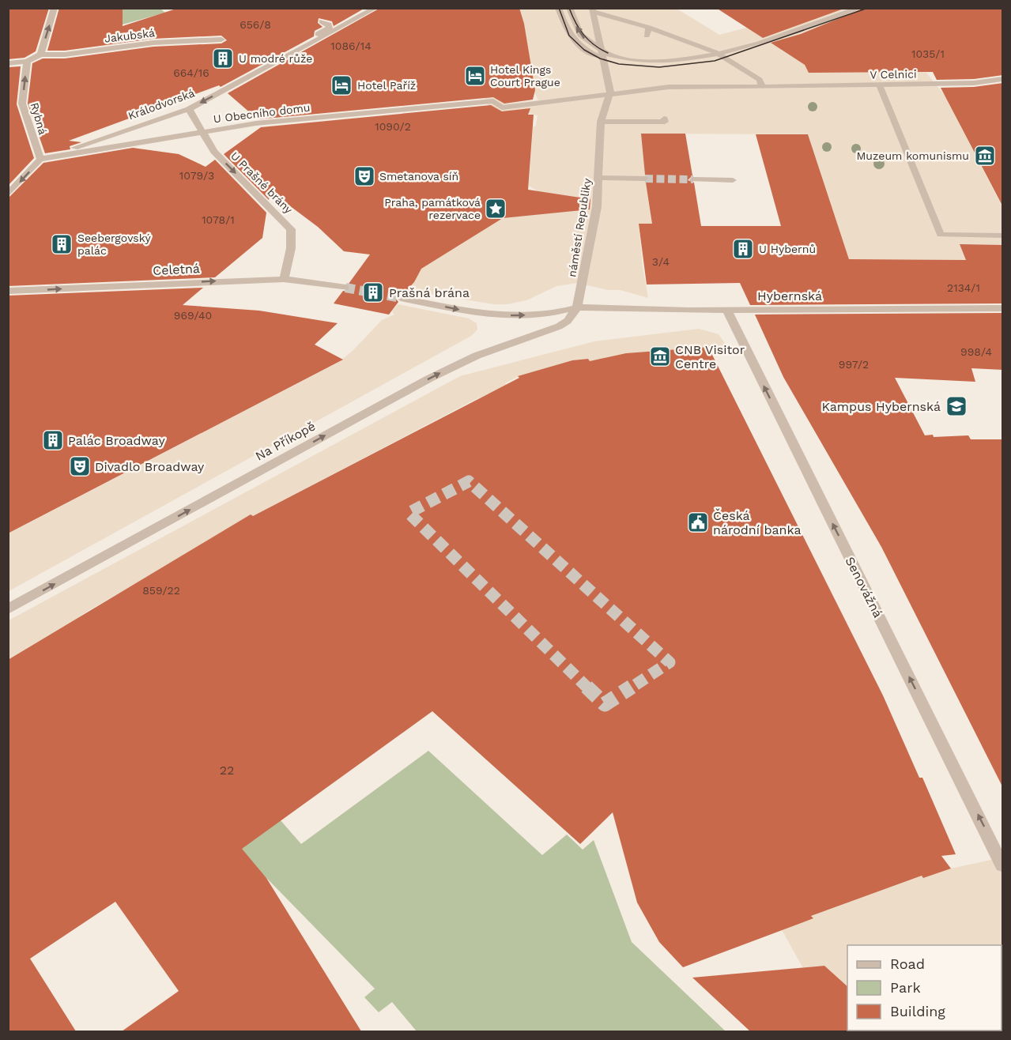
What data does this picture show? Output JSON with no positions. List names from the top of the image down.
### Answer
{
  "streets": {
    "street": [
      "Jakubská",
      "V Celnici",
      "Králodvorská",
      "U Obecního domu",
      "Rybná",
      "U Prašné brány",
      "náměstí Republiky",
      "Celetná",
      "Hybernská",
      "Na Příkopě",
      "Senovážná"
    ]
  },
  "crossings": [
    ["V Celnici", "náměstí Republiky"],
    ["Králodvorská", "U Obecního domu"],
    ["Králodvorská", "Rybná"],
    ["Králodvorská", "U Prašné brány"],
    ["U Obecního domu", "Rybná"],
    ["U Obecního domu", "U Prašné brány"],
    ["U Obecního domu", "náměstí Republiky"],
    ["U Prašné brány", "Celetná"],
    ["náměstí Republiky", "Hybernská"],
    ["náměstí Republiky", "Na Příkopě"],
    ["Hybernská", "Na Příkopě"],
    ["Hybernská", "Senovážná"]
  ],
  "one_way": [
    "Králodvorská",
    "Rybná",
    "U Prašné brány",
    "Celetná",
    "Na Příkopě",
    "Senovážná"
  ],
  "places": {
    "building": [
      "U modré růže",
      "Seebergovský palác",
      "U Hybernů",
      "Prašná brána",
      "Palác Broadway"
    ],
    "hotel": ["Hotel Kings Court Prague", "Hotel Paříž"],
    "museum": ["Muzeum komunismu", "CNB Visitor Centre"],
    "theatre": ["Smetanova síň", "Divadlo Broadway"],
    "place": ["Praha, památková rezervace"],
    "school or university": ["Kampus Hybernská"],
    "public building": ["Česká národní banka"]
  },
  "house_numbers": [
    "656/8",
    "1086/14",
    "1035/1",
    "664/16",
    "1090/2",
    "1079/3",
    "1078/1",
    "3/4",
    "2134/1",
    "969/40",
    "998/4",
    "997/2",
    "859/22",
    "22"
  ],
  "legend": ["Road", "Park", "Building"]
}
